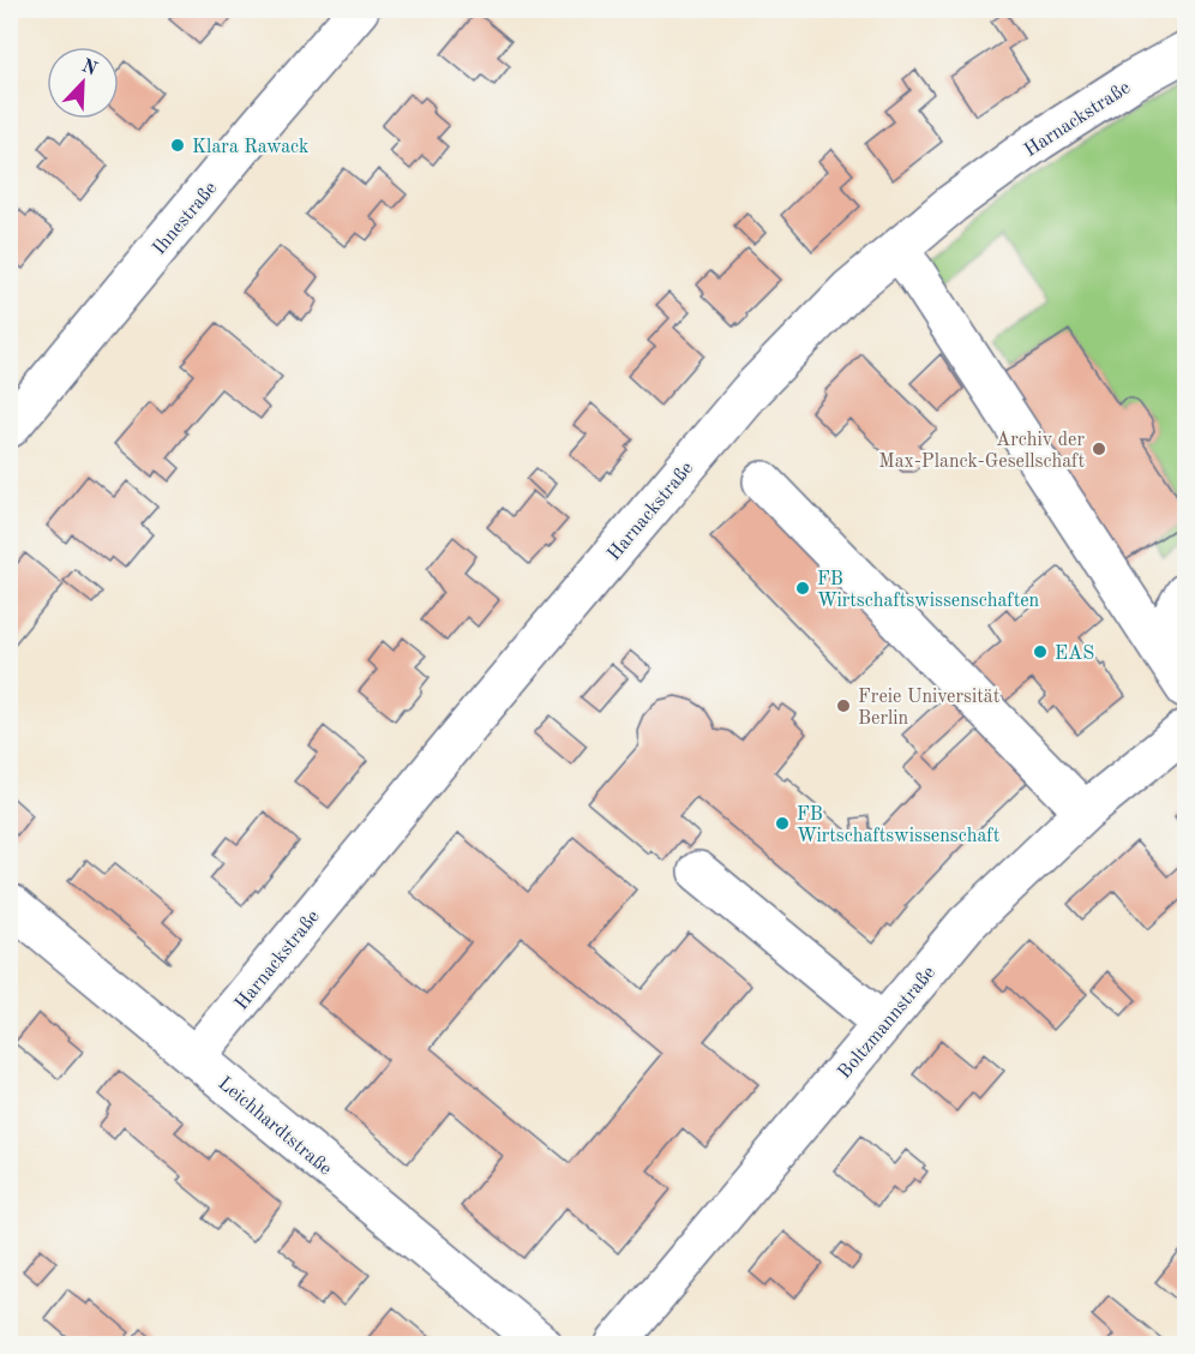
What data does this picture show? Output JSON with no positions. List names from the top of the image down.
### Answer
{
  "streets": {
    "street": [
      "Harnackstraße",
      "Ihnestraße",
      "Boltzmannstraße",
      "Leichhardtstraße"
    ]
  },
  "crossings": [
    ["Harnackstraße", "Leichhardtstraße"]
  ],
  "places": [
    "Klara Rawack",
    "Archiv der Max-Planck-Gesellschaft",
    "FB Wirtschaftswissenschaften",
    "EAS",
    "Freie Universität Berlin",
    "FB Wirtschaftswissenschaft"
  ],
  "north": "top right"
}
